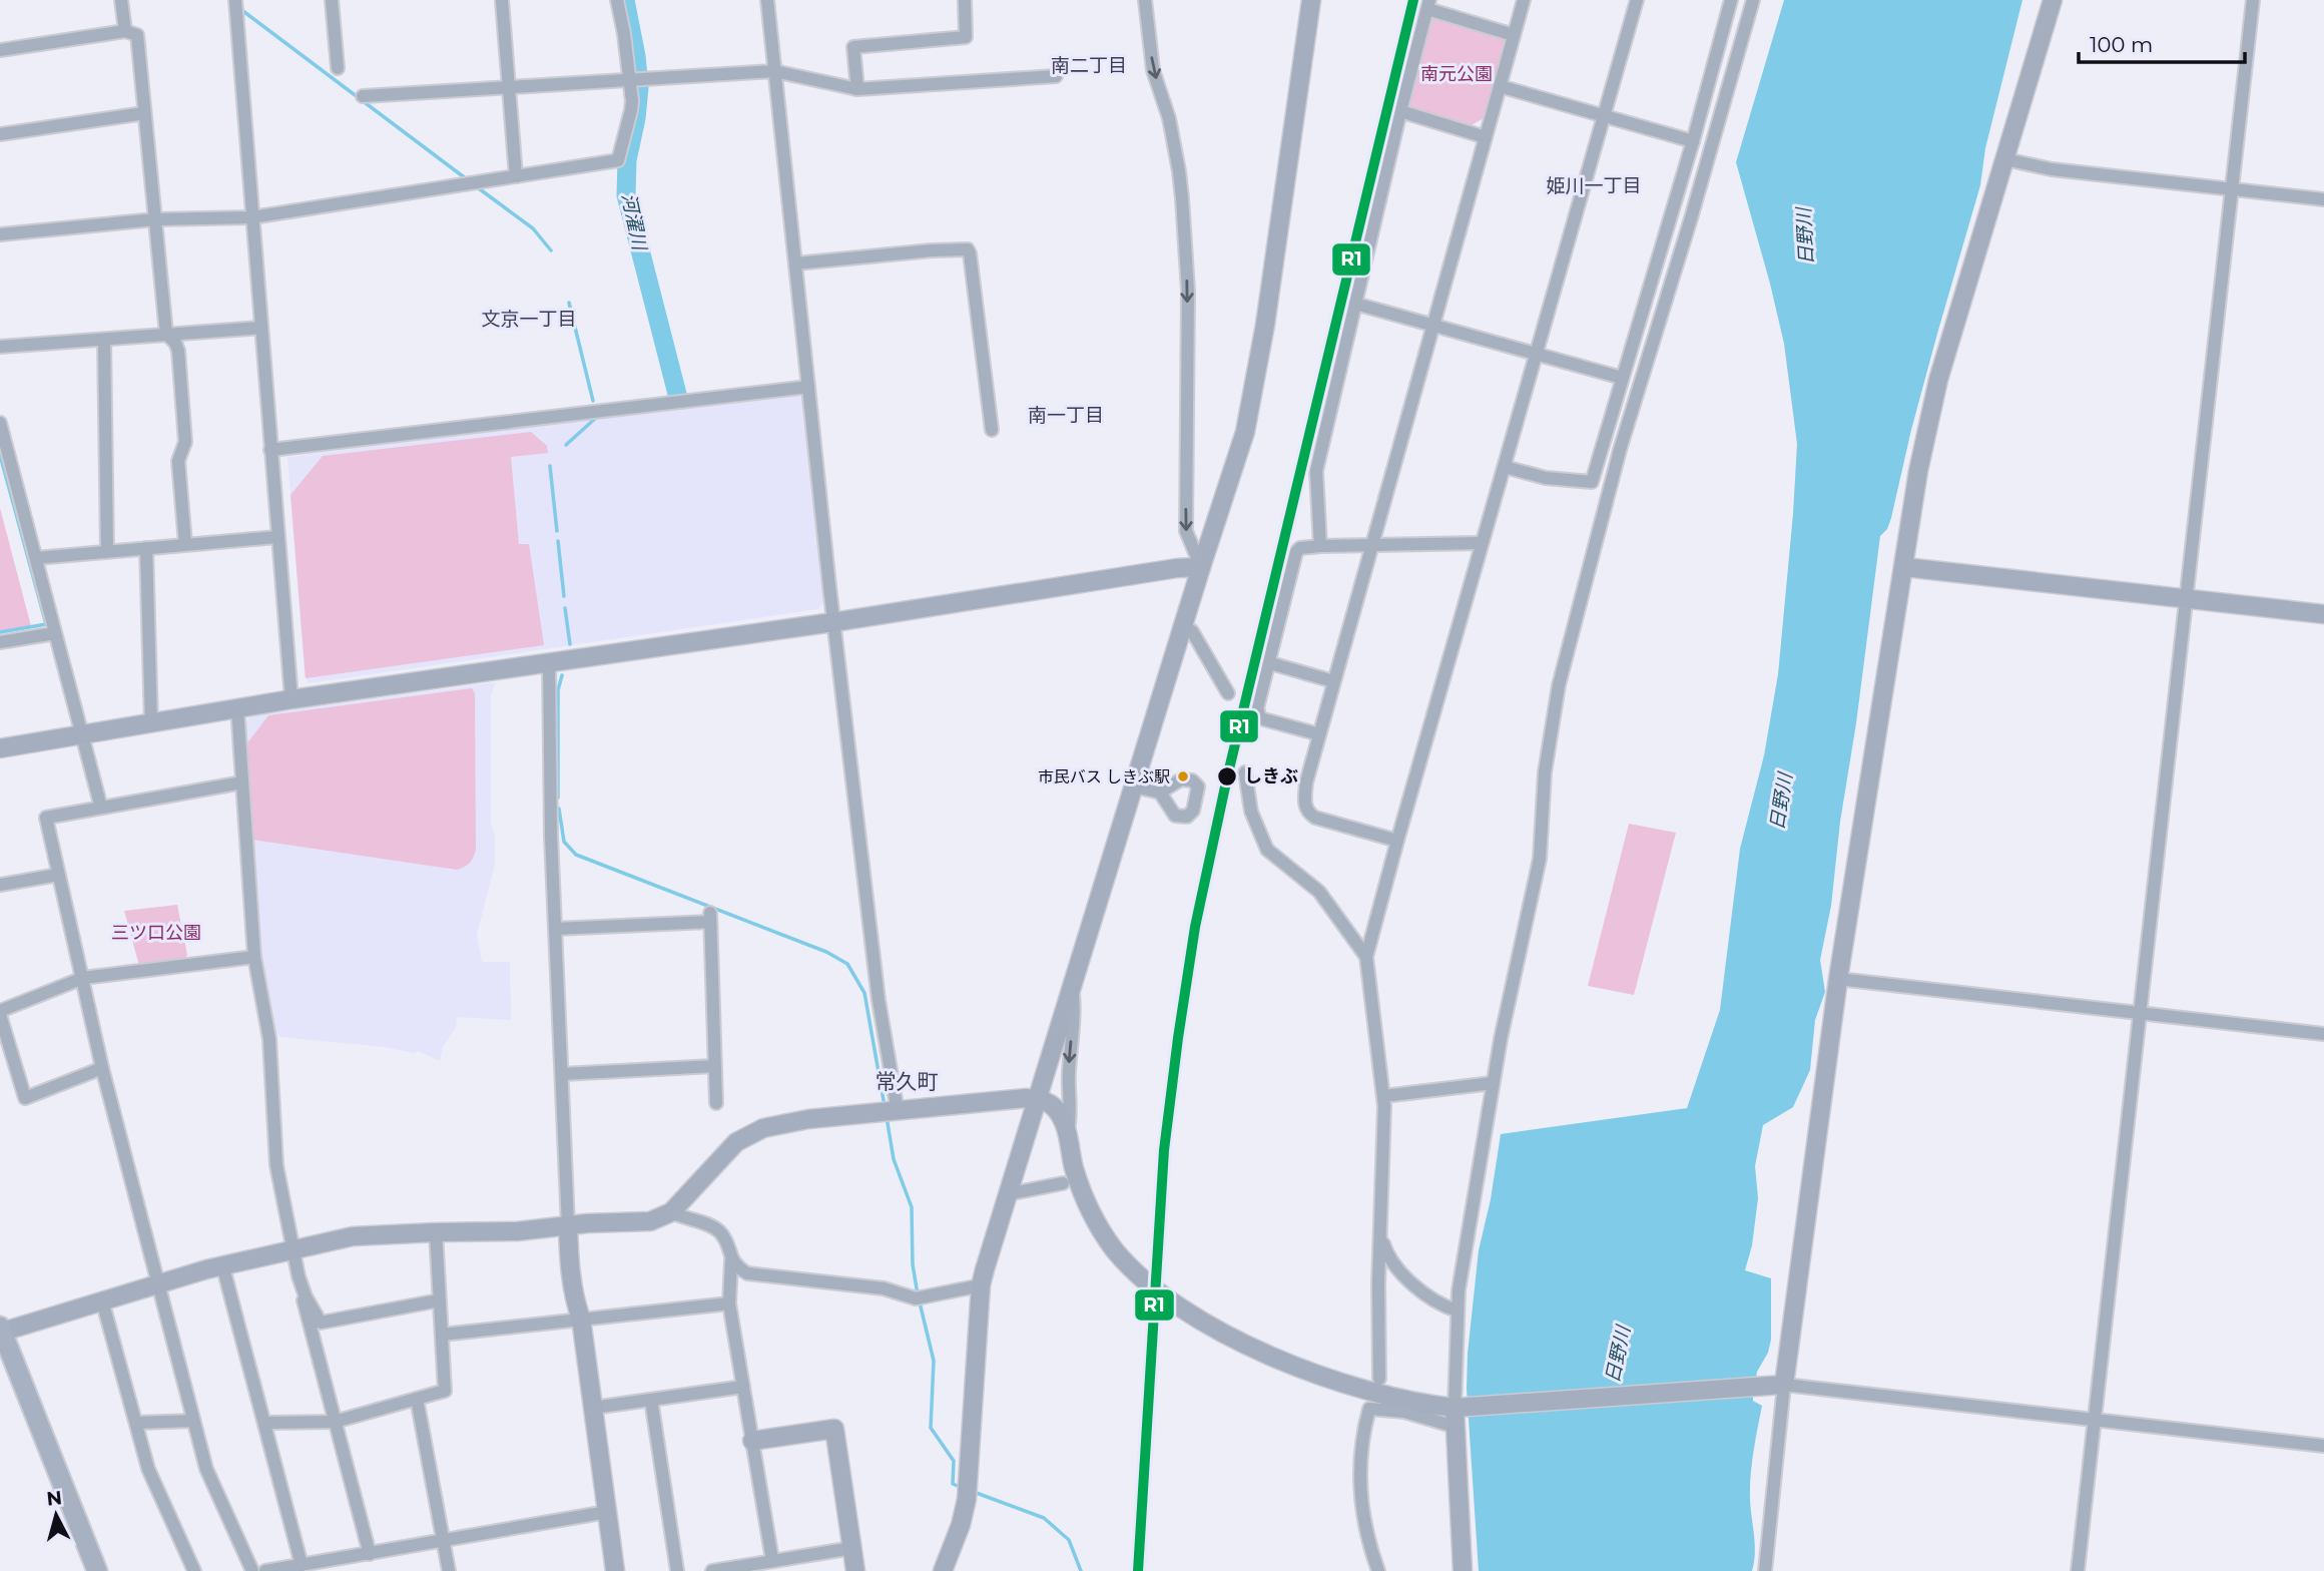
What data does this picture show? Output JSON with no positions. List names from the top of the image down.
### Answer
{
  "districts": [
    "南二丁目",
    "姫川一丁目",
    "文京一丁目",
    "南一丁目",
    "常久町"
  ],
  "water": ["河濯川", "日野川"],
  "parks": ["南元公園", "三ツ口公園"],
  "places": ["市民バス しきぶ駅", "しきぶ"],
  "lines": ["transit line R1"],
  "scale_bar": "100 m",
  "north": "top"
}
